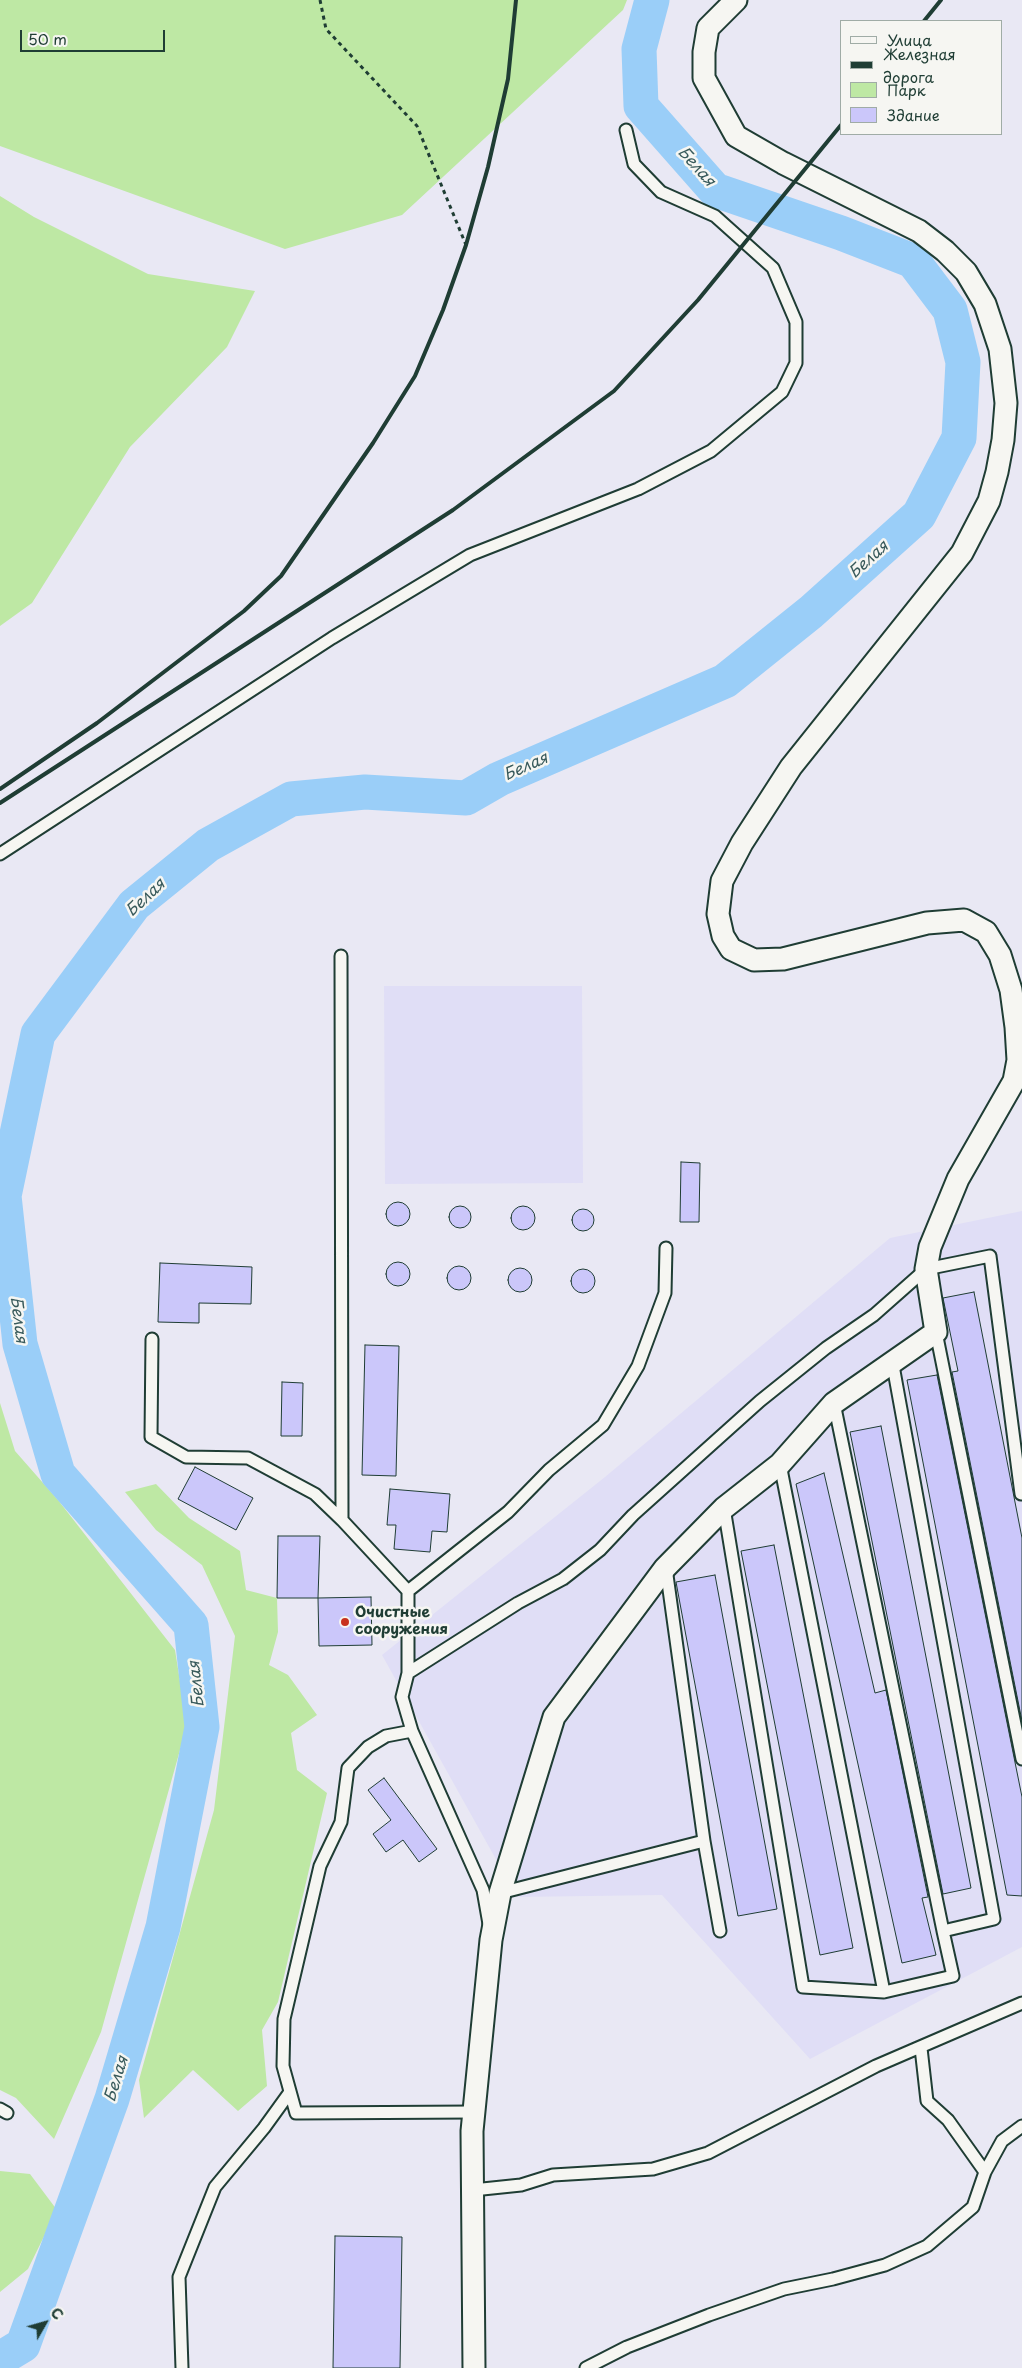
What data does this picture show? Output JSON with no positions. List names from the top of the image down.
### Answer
{
  "water": ["Белая"],
  "places": ["Очистные сооружения"],
  "legend": [
    "Улица",
    "Железная дорога",
    "Парк",
    "Здание"
  ],
  "scale_bar": "50 m",
  "north": "top right"
}
